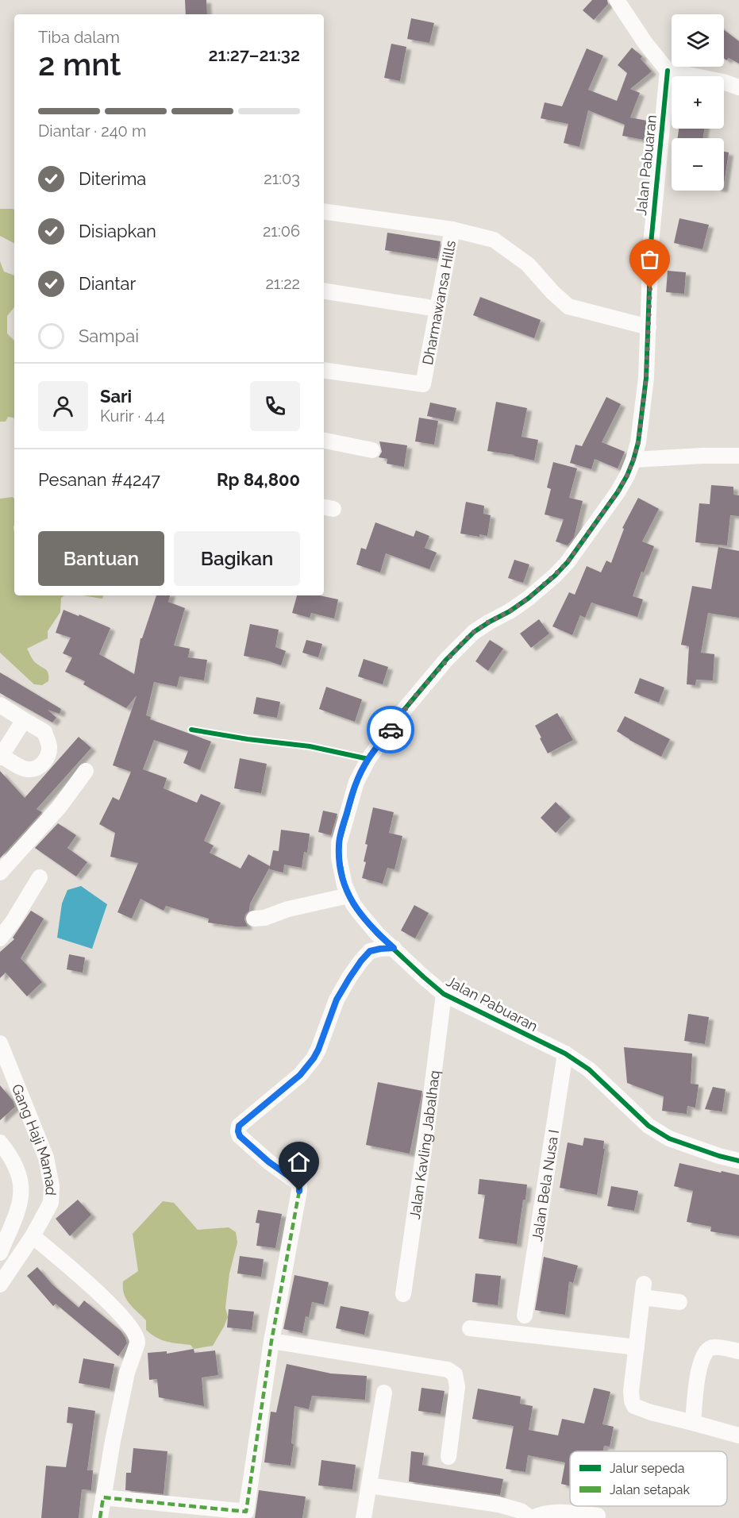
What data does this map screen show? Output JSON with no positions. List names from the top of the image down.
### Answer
{
  "streets": {
    "street": [
      "Jalan Pabuaran",
      "Dharmawansa Hills",
      "Gang Haji Mamad",
      "Jalan Kavling Jabalhaq",
      "Jalan Bela Nusa I"
    ]
  },
  "crossings": [
    ["Jalan Pabuaran", "Dharmawansa Hills"],
    ["Jalan Pabuaran", "Jalan Kavling Jabalhaq"],
    ["Jalan Pabuaran", "Jalan Bela Nusa I"]
  ],
  "legend": ["Jalur sepeda", "Jalan setapak"],
  "page": {
    "map_buttons": ["+", "−"],
    "heading": ["2 mnt", "Tiba dalam", "21:27–21:32"],
    "panel": [
      "Sari",
      "Kurir · 4.4",
      "Pesanan #4247",
      "Rp 84,800"
    ],
    "bar": "Diantar · 240 m",
    "list": [
      ["Diterima", "21:03"],
      ["Disiapkan", "21:06"],
      ["Diantar", "21:22"],
      "Sampai"
    ],
    "buttons": ["Bantuan", "Bagikan"]
  }
}
